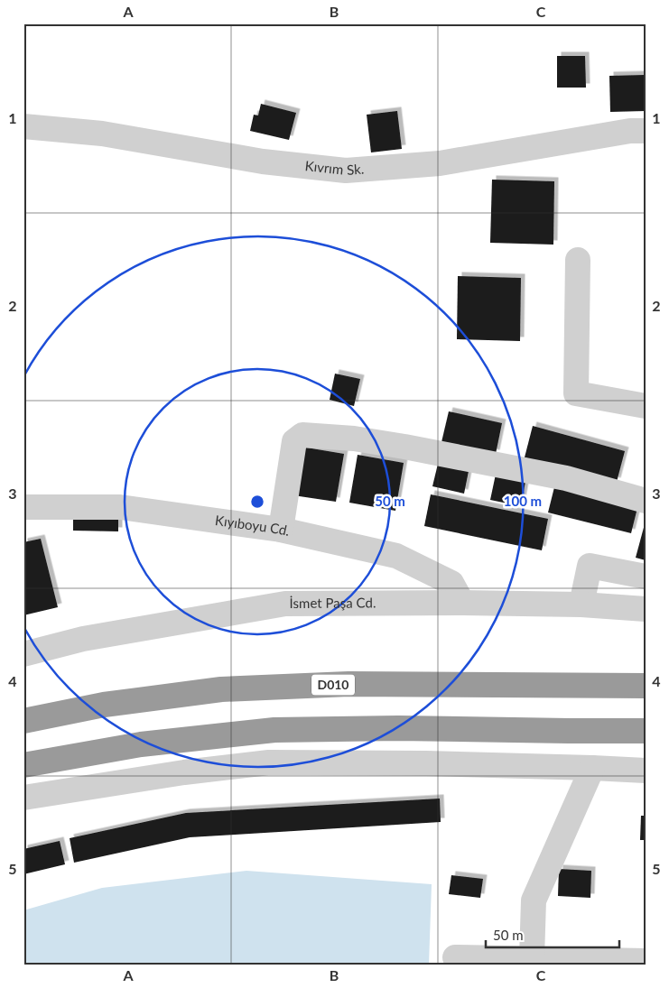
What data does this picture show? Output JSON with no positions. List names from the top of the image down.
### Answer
{
  "streets": {
    "highway": ["D010"],
    "street": ["Kıvrım Sk.", "Kıyıboyu Cd.", "İsmet Paşa Cd."]
  },
  "crossings": [
    ["Kıyıboyu Cd.", "İsmet Paşa Cd."]
  ],
  "scale_bar": "50 m",
  "grid": {
    "columns": ["A", "B", "C"],
    "rows": [
      "1",
      "2",
      "3",
      "4",
      "5"
    ]
  },
  "rings": ["50 m", "100 m"]
}
